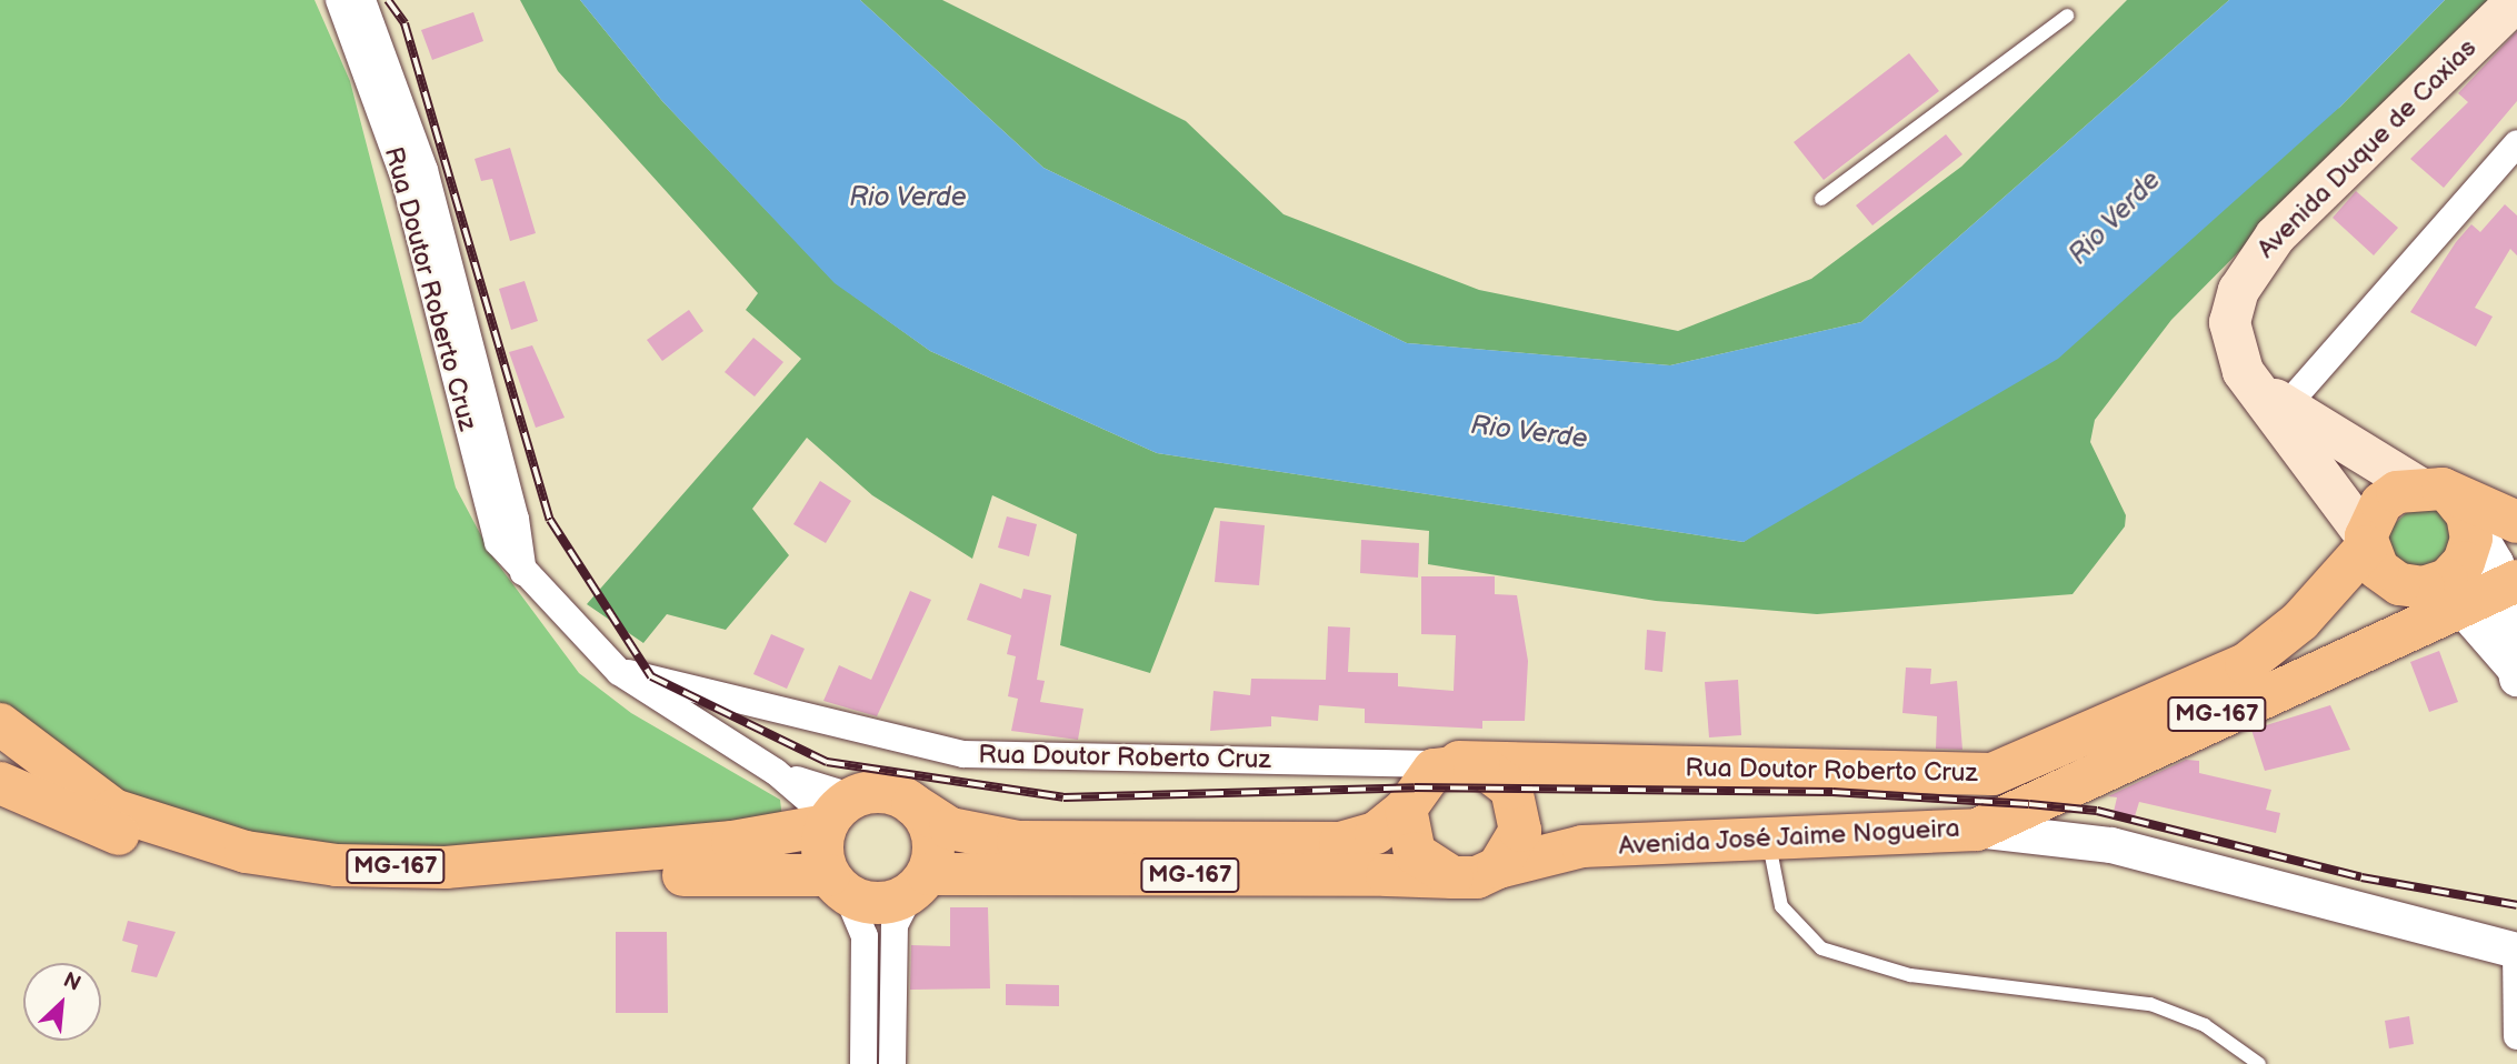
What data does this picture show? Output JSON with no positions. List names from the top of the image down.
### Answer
{
  "streets": {
    "main road": [
      "Avenida Duque de Caxias",
      "Rua Doutor Roberto Cruz",
      "MG-167",
      "Avenida José Jaime Nogueira"
    ]
  },
  "crossings": [
    ["Avenida Duque de Caxias", "Rua Doutor Roberto Cruz"],
    ["Avenida Duque de Caxias", "MG-167"],
    ["Avenida Duque de Caxias", "Avenida José Jaime Nogueira"],
    ["Rua Doutor Roberto Cruz", "MG-167"],
    ["Rua Doutor Roberto Cruz", "Avenida José Jaime Nogueira"],
    ["MG-167", "Avenida José Jaime Nogueira"]
  ],
  "water": ["Rio Verde"],
  "north": "top right"
}
